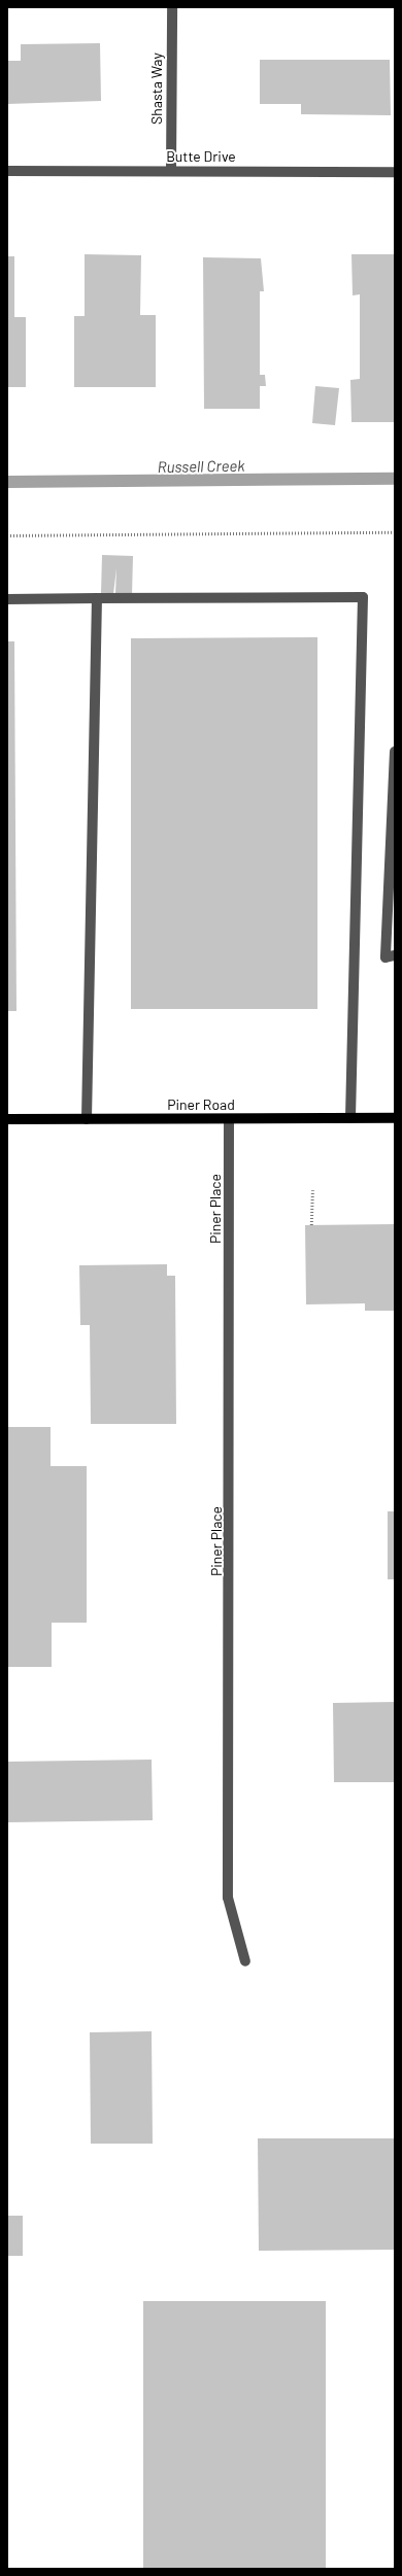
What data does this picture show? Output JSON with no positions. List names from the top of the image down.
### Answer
{
  "streets": {
    "main road": ["Piner Road"],
    "street": ["Shasta Way", "Butte Drive", "Piner Place"]
  },
  "crossings": [
    ["Shasta Way", "Butte Drive"],
    ["Piner Road", "Piner Place"]
  ],
  "water": ["Russell Creek"]
}
